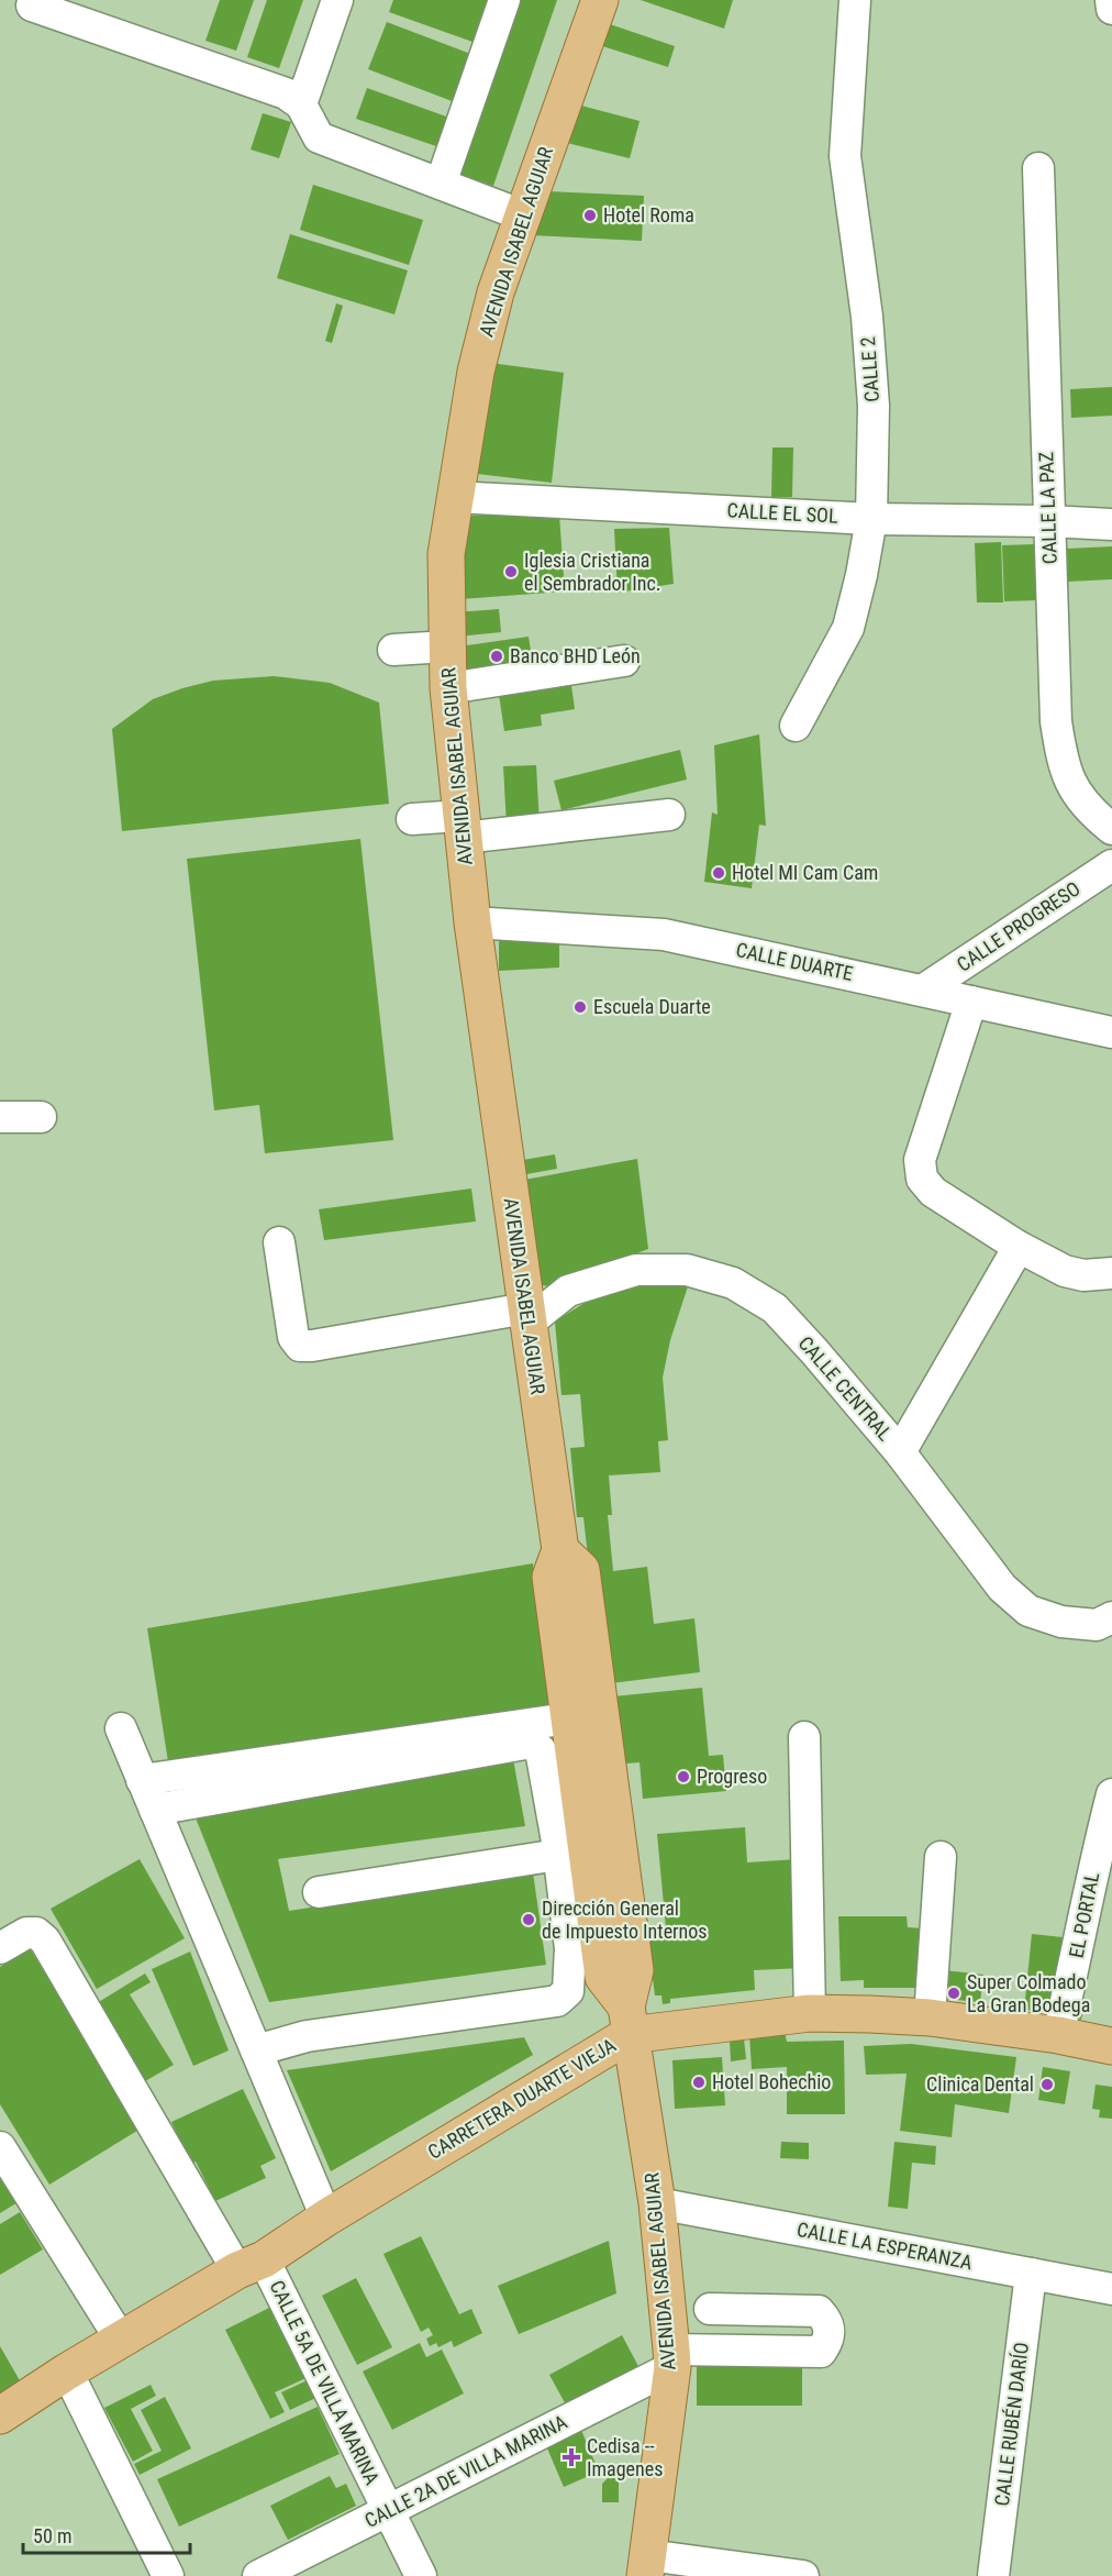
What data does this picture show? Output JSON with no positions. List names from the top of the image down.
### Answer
{
  "streets": {
    "main road": ["AVENIDA ISABEL AGUIAR", "CARRETERA DUARTE VIEJA"],
    "street": [
      "CALLE 2",
      "CALLE LA PAZ",
      "CALLE EL SOL",
      "CALLE PROGRESO",
      "CALLE DUARTE",
      "CALLE CENTRAL",
      "EL PORTAL",
      "CALLE LA ESPERANZA",
      "CALLE 5A DE VILLA MARINA",
      "CALLE RUBÉN DARÍO",
      "CALLE 2A DE VILLA MARINA"
    ]
  },
  "crossings": [
    ["AVENIDA ISABEL AGUIAR", "CALLE EL SOL"],
    ["AVENIDA ISABEL AGUIAR", "CALLE DUARTE"],
    ["AVENIDA ISABEL AGUIAR", "CALLE CENTRAL"],
    ["AVENIDA ISABEL AGUIAR", "CARRETERA DUARTE VIEJA"],
    ["AVENIDA ISABEL AGUIAR", "CALLE LA ESPERANZA"],
    ["AVENIDA ISABEL AGUIAR", "CALLE 2A DE VILLA MARINA"],
    ["CALLE 2", "CALLE EL SOL"],
    ["CALLE LA PAZ", "CALLE EL SOL"],
    ["CALLE PROGRESO", "CALLE DUARTE"],
    ["EL PORTAL", "CARRETERA DUARTE VIEJA"],
    ["CARRETERA DUARTE VIEJA", "CALLE 5A DE VILLA MARINA"],
    ["CALLE LA ESPERANZA", "CALLE RUBÉN DARÍO"],
    ["CALLE 5A DE VILLA MARINA", "CALLE 2A DE VILLA MARINA"]
  ],
  "places": {
    "other": [
      "Hotel Roma",
      "Iglesia Cristiana el Sembrador Inc.",
      "Banco BHD León",
      "Hotel MI Cam Cam",
      "Escuela Duarte",
      "Progreso",
      "Dirección General de Impuesto Internos",
      "Super Colmado La Gran Bodega",
      "Hotel Bohechio",
      "Clinica Dental"
    ],
    "health": ["Cedisa -- Imagenes"]
  },
  "scale_bar": "50 m"
}
